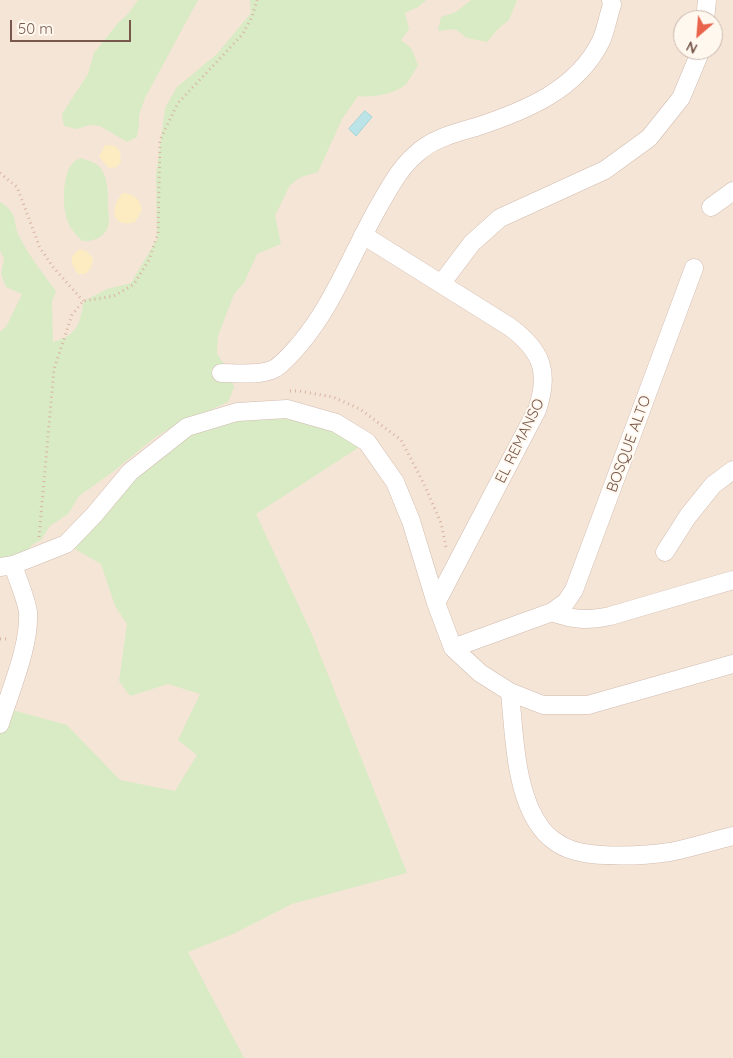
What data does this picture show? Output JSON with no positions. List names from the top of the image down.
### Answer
{
  "streets": {
    "street": ["EL REMANSO", "BOSQUE ALTO"]
  },
  "scale_bar": "50 m",
  "north": "bottom left"
}
